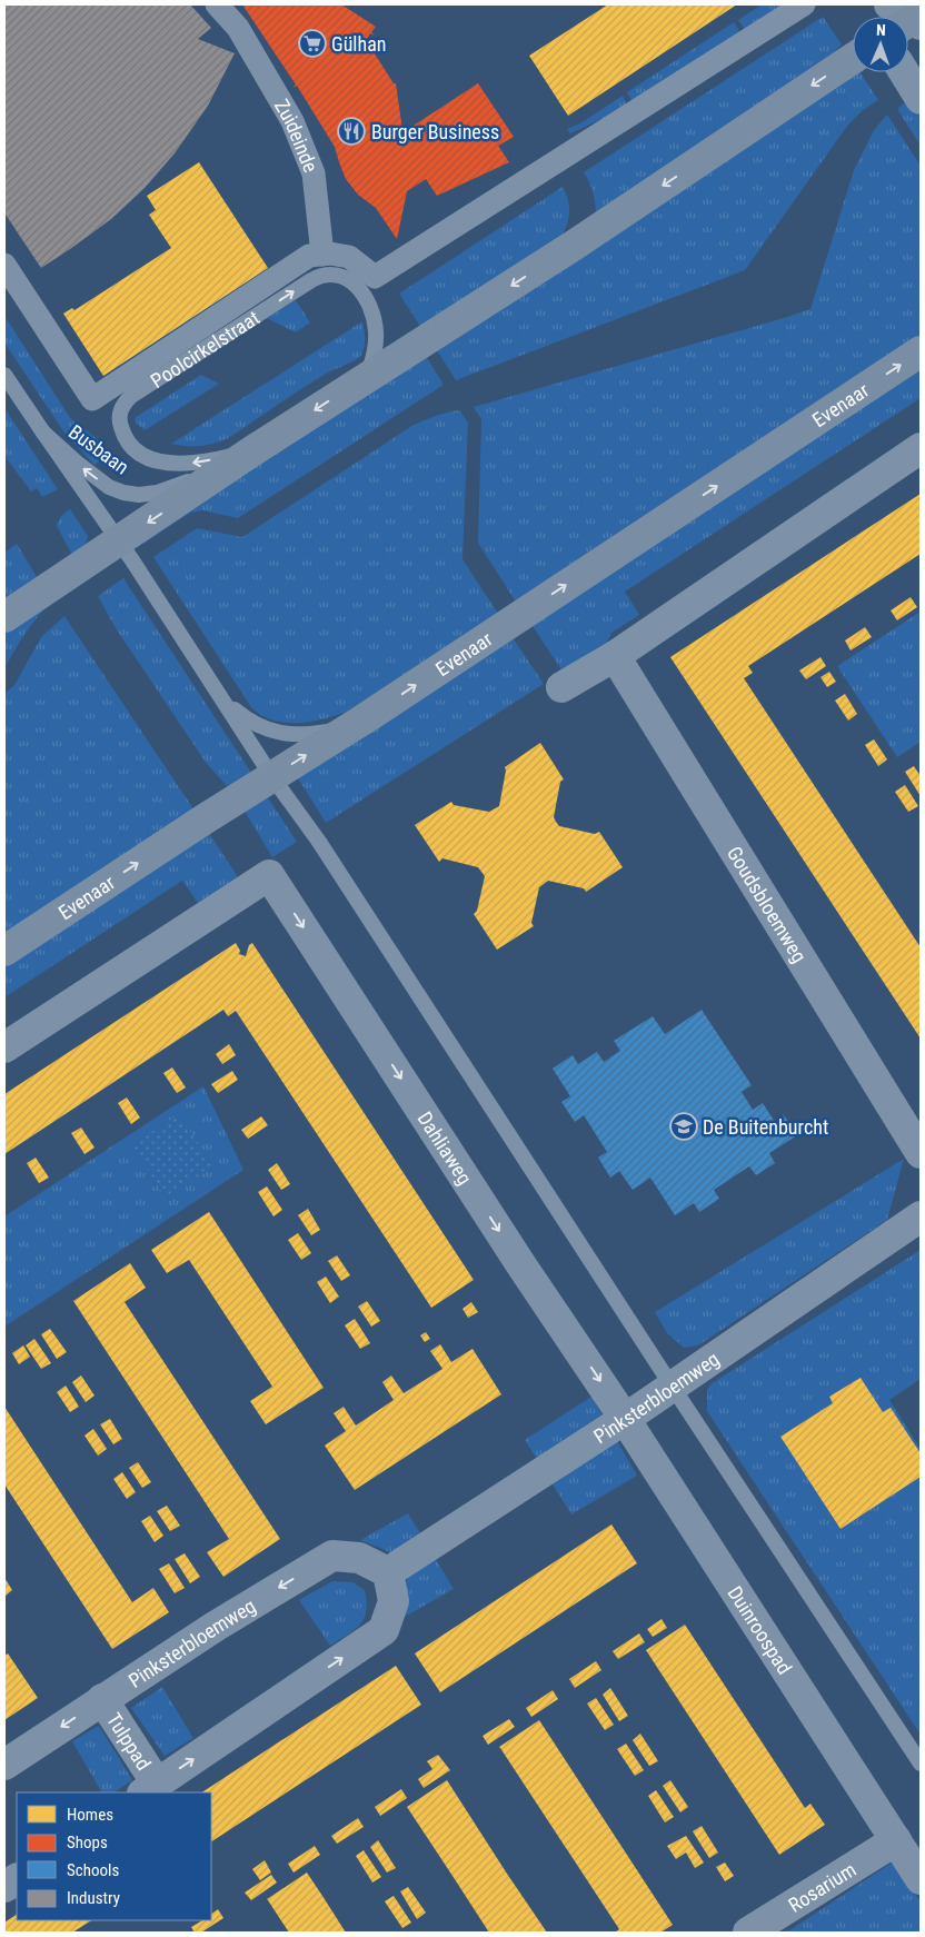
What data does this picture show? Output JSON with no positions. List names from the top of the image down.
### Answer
{
  "streets": {
    "main road": ["Evenaar"],
    "street": [
      "Zuideinde",
      "Poolcirkelstraat",
      "Goudsbloemweg",
      "Dahliaweg",
      "Pinksterbloemweg",
      "Duinroospad",
      "Tulppad",
      "Rosarium"
    ],
    "lane": ["Busbaan"]
  },
  "crossings": [
    ["Zuideinde", "Poolcirkelstraat"],
    ["Poolcirkelstraat", "Busbaan"],
    ["Dahliaweg", "Pinksterbloemweg"],
    ["Dahliaweg", "Duinroospad"],
    ["Pinksterbloemweg", "Duinroospad"],
    ["Pinksterbloemweg", "Tulppad"],
    ["Duinroospad", "Rosarium"]
  ],
  "one_way": ["Evenaar", "Busbaan"],
  "places": {
    "supermarket": ["Gülhan"],
    "restaurant": ["Burger Business"],
    "school or university": ["De Buitenburcht"]
  },
  "legend": [
    "Homes",
    "Shops",
    "Schools",
    "Industry"
  ],
  "north": "top"
}
